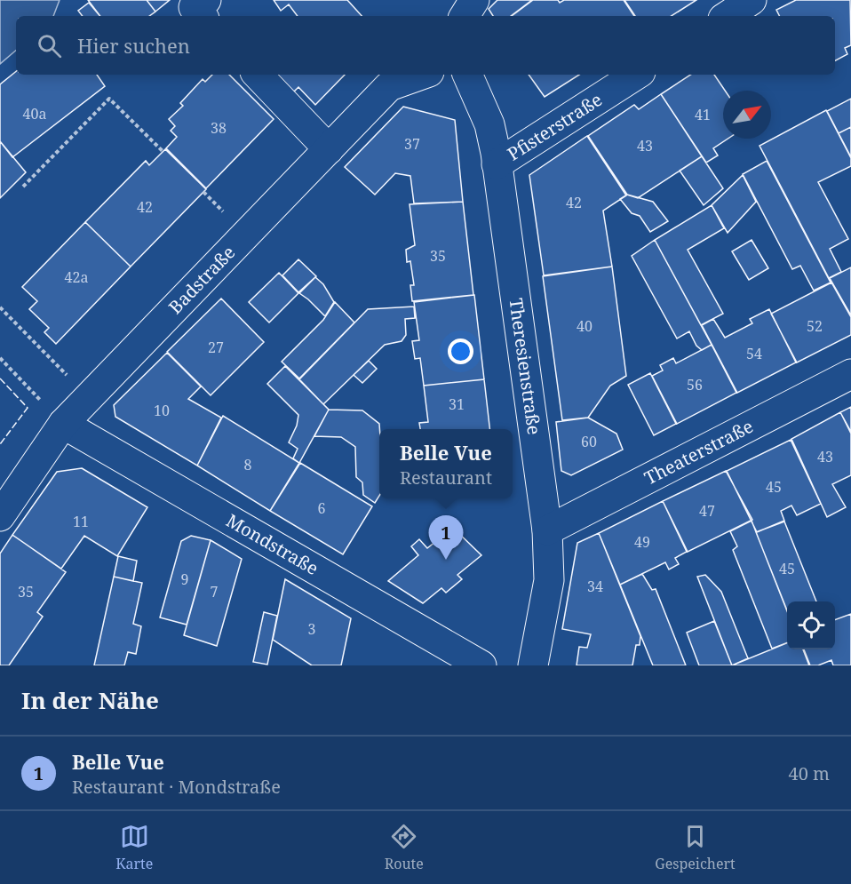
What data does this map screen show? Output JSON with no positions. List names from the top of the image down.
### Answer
{
  "streets": {
    "street": [
      "Pfisterstraße",
      "Badstraße",
      "Theresienstraße",
      "Theaterstraße",
      "Mondstraße"
    ]
  },
  "crossings": [
    ["Pfisterstraße", "Theresienstraße"],
    ["Badstraße", "Mondstraße"],
    ["Theresienstraße", "Theaterstraße"]
  ],
  "house_numbers": [
    "40a",
    "41",
    "38",
    "37",
    "43",
    "42",
    "42",
    "35",
    "42a",
    "40",
    "52",
    "27",
    "54",
    "56",
    "31",
    "10",
    "60",
    "43",
    "8",
    "45",
    "6",
    "47",
    "11",
    "49",
    "45",
    "9",
    "34",
    "35",
    "7",
    "3"
  ],
  "north": "top right",
  "page": {
    "search": "Hier suchen",
    "popup": ["Belle Vue", "Restaurant"],
    "pins": "1",
    "heading": "In der Nähe",
    "list": [
      {
        "mark": "1",
        "name": "Belle Vue",
        "note": "Restaurant · Mondstraße",
        "value": "40 m"
      }
    ],
    "nav": ["Karte", "Route", "Gespeichert"]
  }
}
